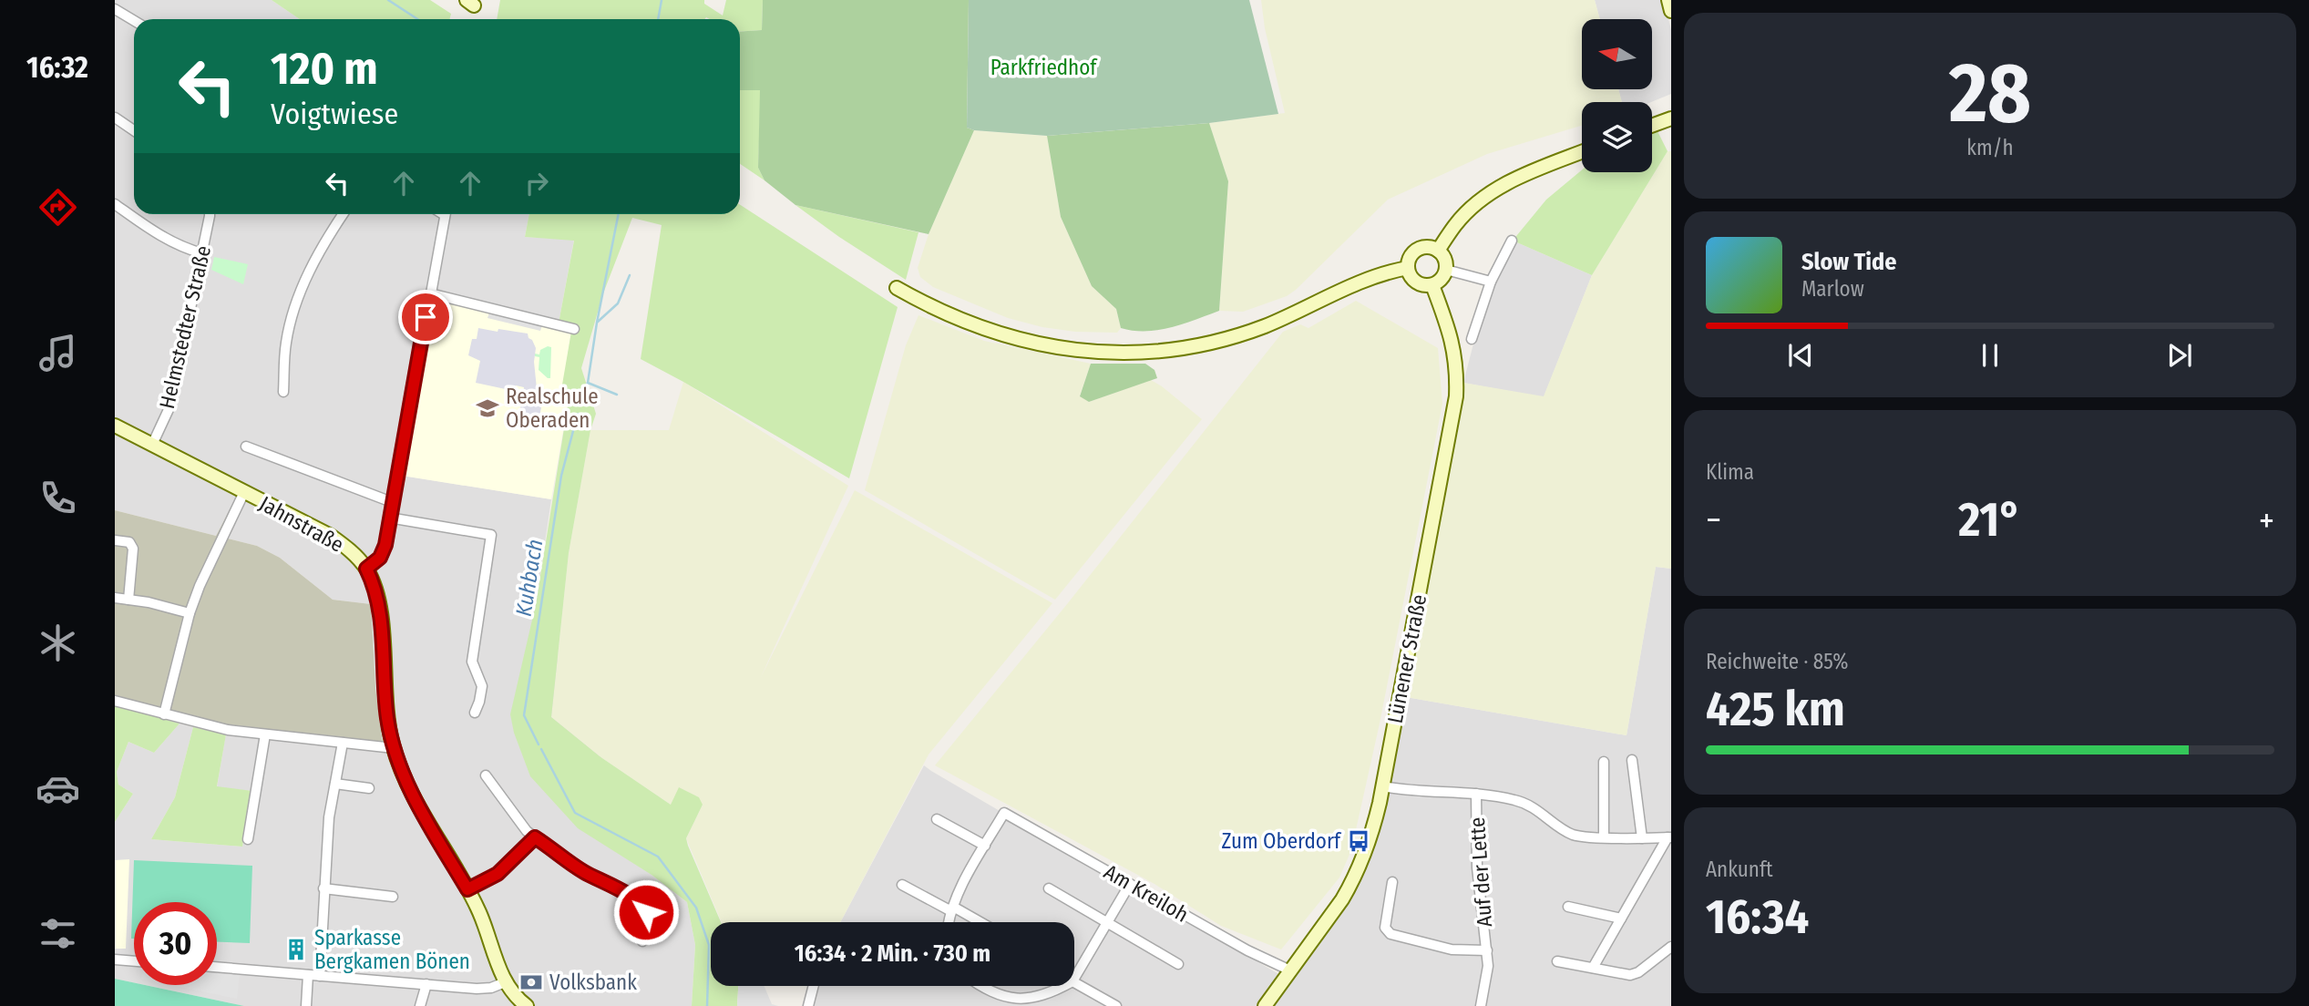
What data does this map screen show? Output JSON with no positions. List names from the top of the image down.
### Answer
{
  "streets": {
    "main road": ["Jahnstraße", "Lünener Straße"],
    "street": ["Helmstedter Straße", "Auf der Lette", "Am Kreiloh"]
  },
  "crossings": [
    ["Helmstedter Straße", "Jahnstraße"],
    ["Lünener Straße", "Am Kreiloh"]
  ],
  "water": ["Kuhbach"],
  "parks": ["Parkfriedhof"],
  "places": {
    "school or university": ["Realschule Oberaden"],
    "bus stop": ["Zum Oberdorf"],
    "building": ["Sparkasse Bergkamen Bönen"],
    "bank": ["Volksbank"]
  },
  "north": "left",
  "page": {
    "tabs": "16:32",
    "tile": [
      ["28", "km/h"],
      "Klima",
      ["Reichweite · 85%", "425 km"],
      ["Ankunft", "16:34"]
    ],
    "turn": ["120 m", "Voigtwiese"],
    "song": ["Slow Tide", "Marlow"],
    "heat": ["−", "21°", "+"],
    "limit": "30",
    "trip": "16:34 · 2 Min. · 730 m"
  }
}
